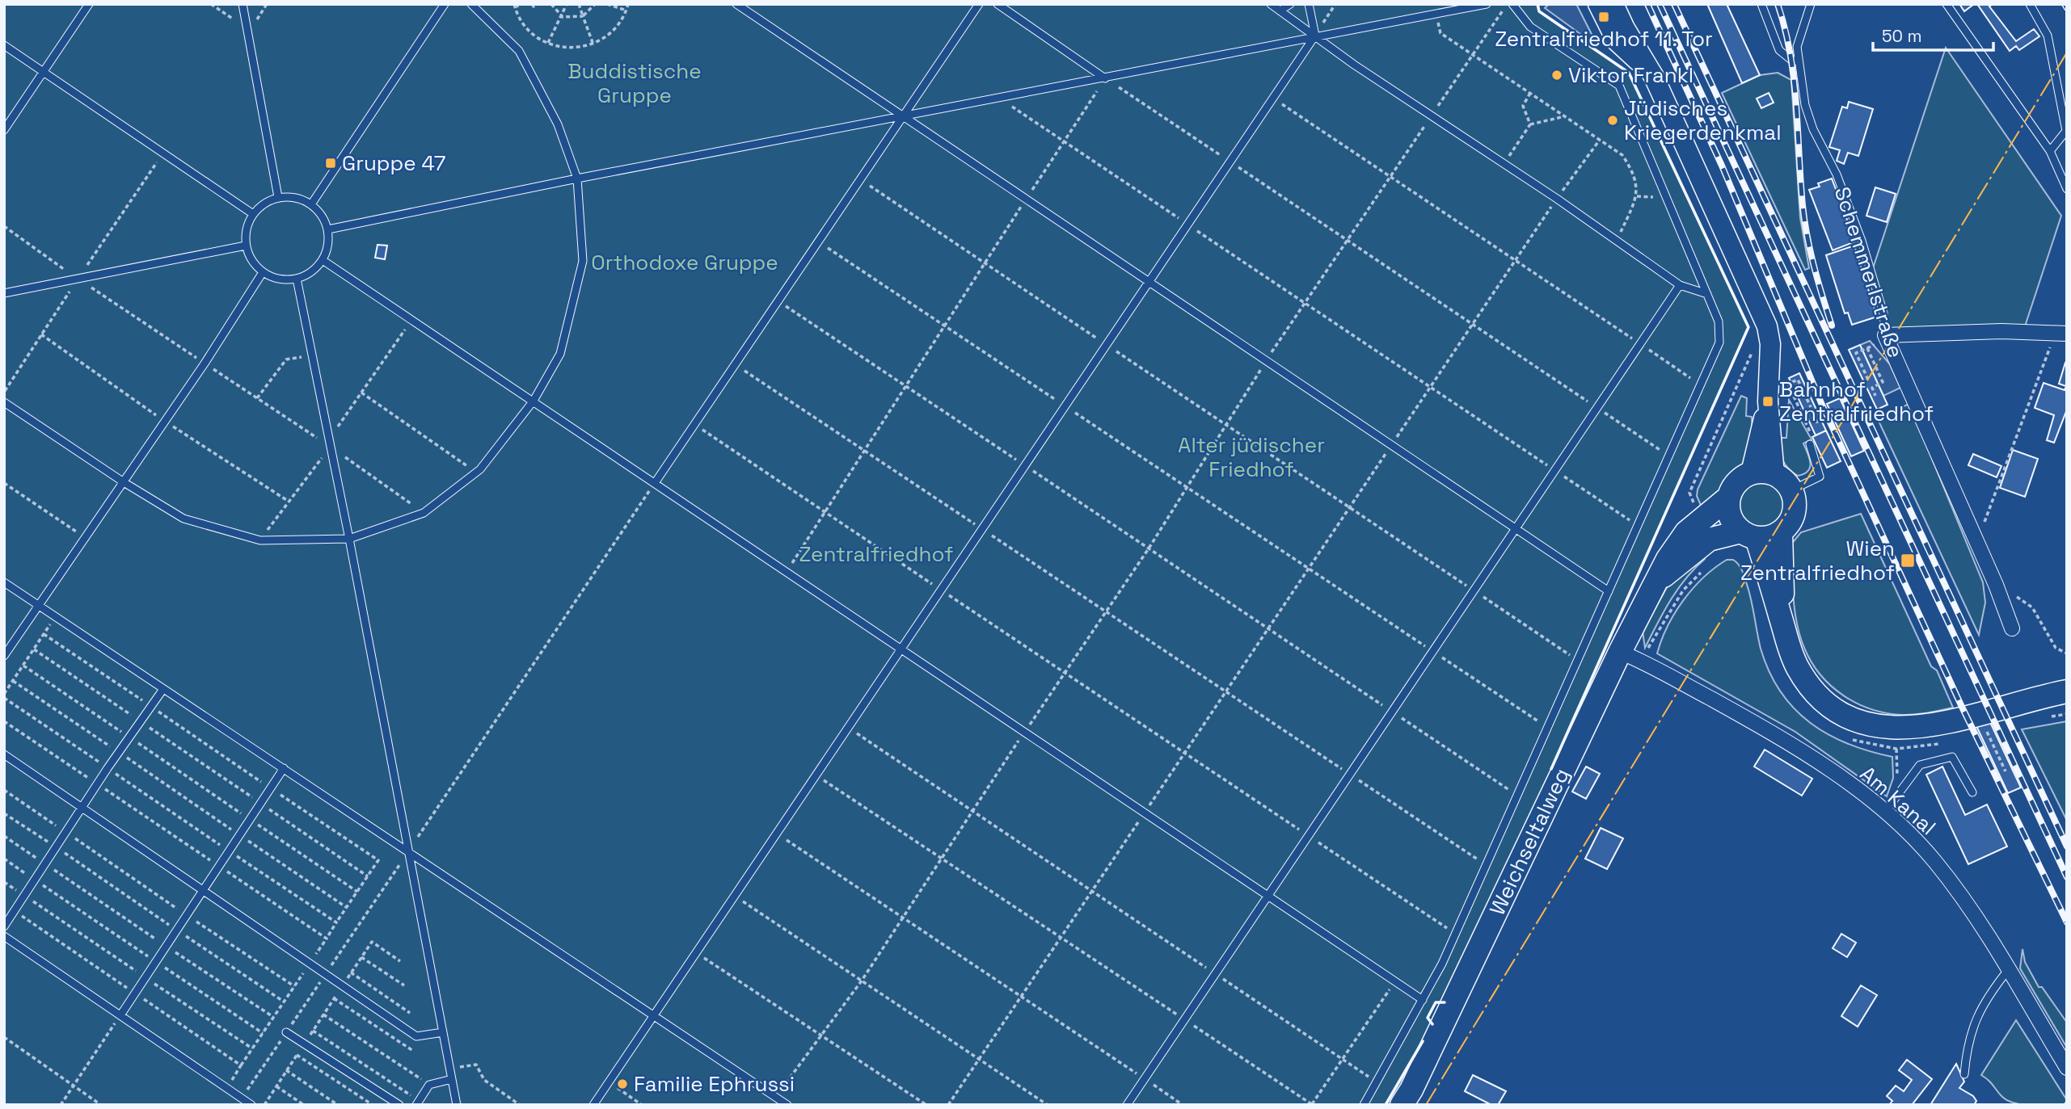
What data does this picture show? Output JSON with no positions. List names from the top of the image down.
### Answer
{
  "streets": {
    "main road": ["Weichseltalweg"],
    "street": ["Schemmerlstraße", "Am Kanal"]
  },
  "crossings": [
    ["Am Kanal", "Weichseltalweg"]
  ],
  "parks": [
    "Buddistische Gruppe",
    "Orthodoxe Gruppe",
    "Alter jüdischer Friedhof",
    "Zentralfriedhof"
  ],
  "places": {
    "transit": [
      "Zentralfriedhof 11. Tor",
      "Gruppe 47",
      "Bahnhof Zentralfriedhof",
      "Wien Zentralfriedhof"
    ],
    "other": ["Viktor Frankl", "Jüdisches Kriegerdenkmal", "Familie Ephrussi"]
  },
  "scale_bar": "50 m"
}
